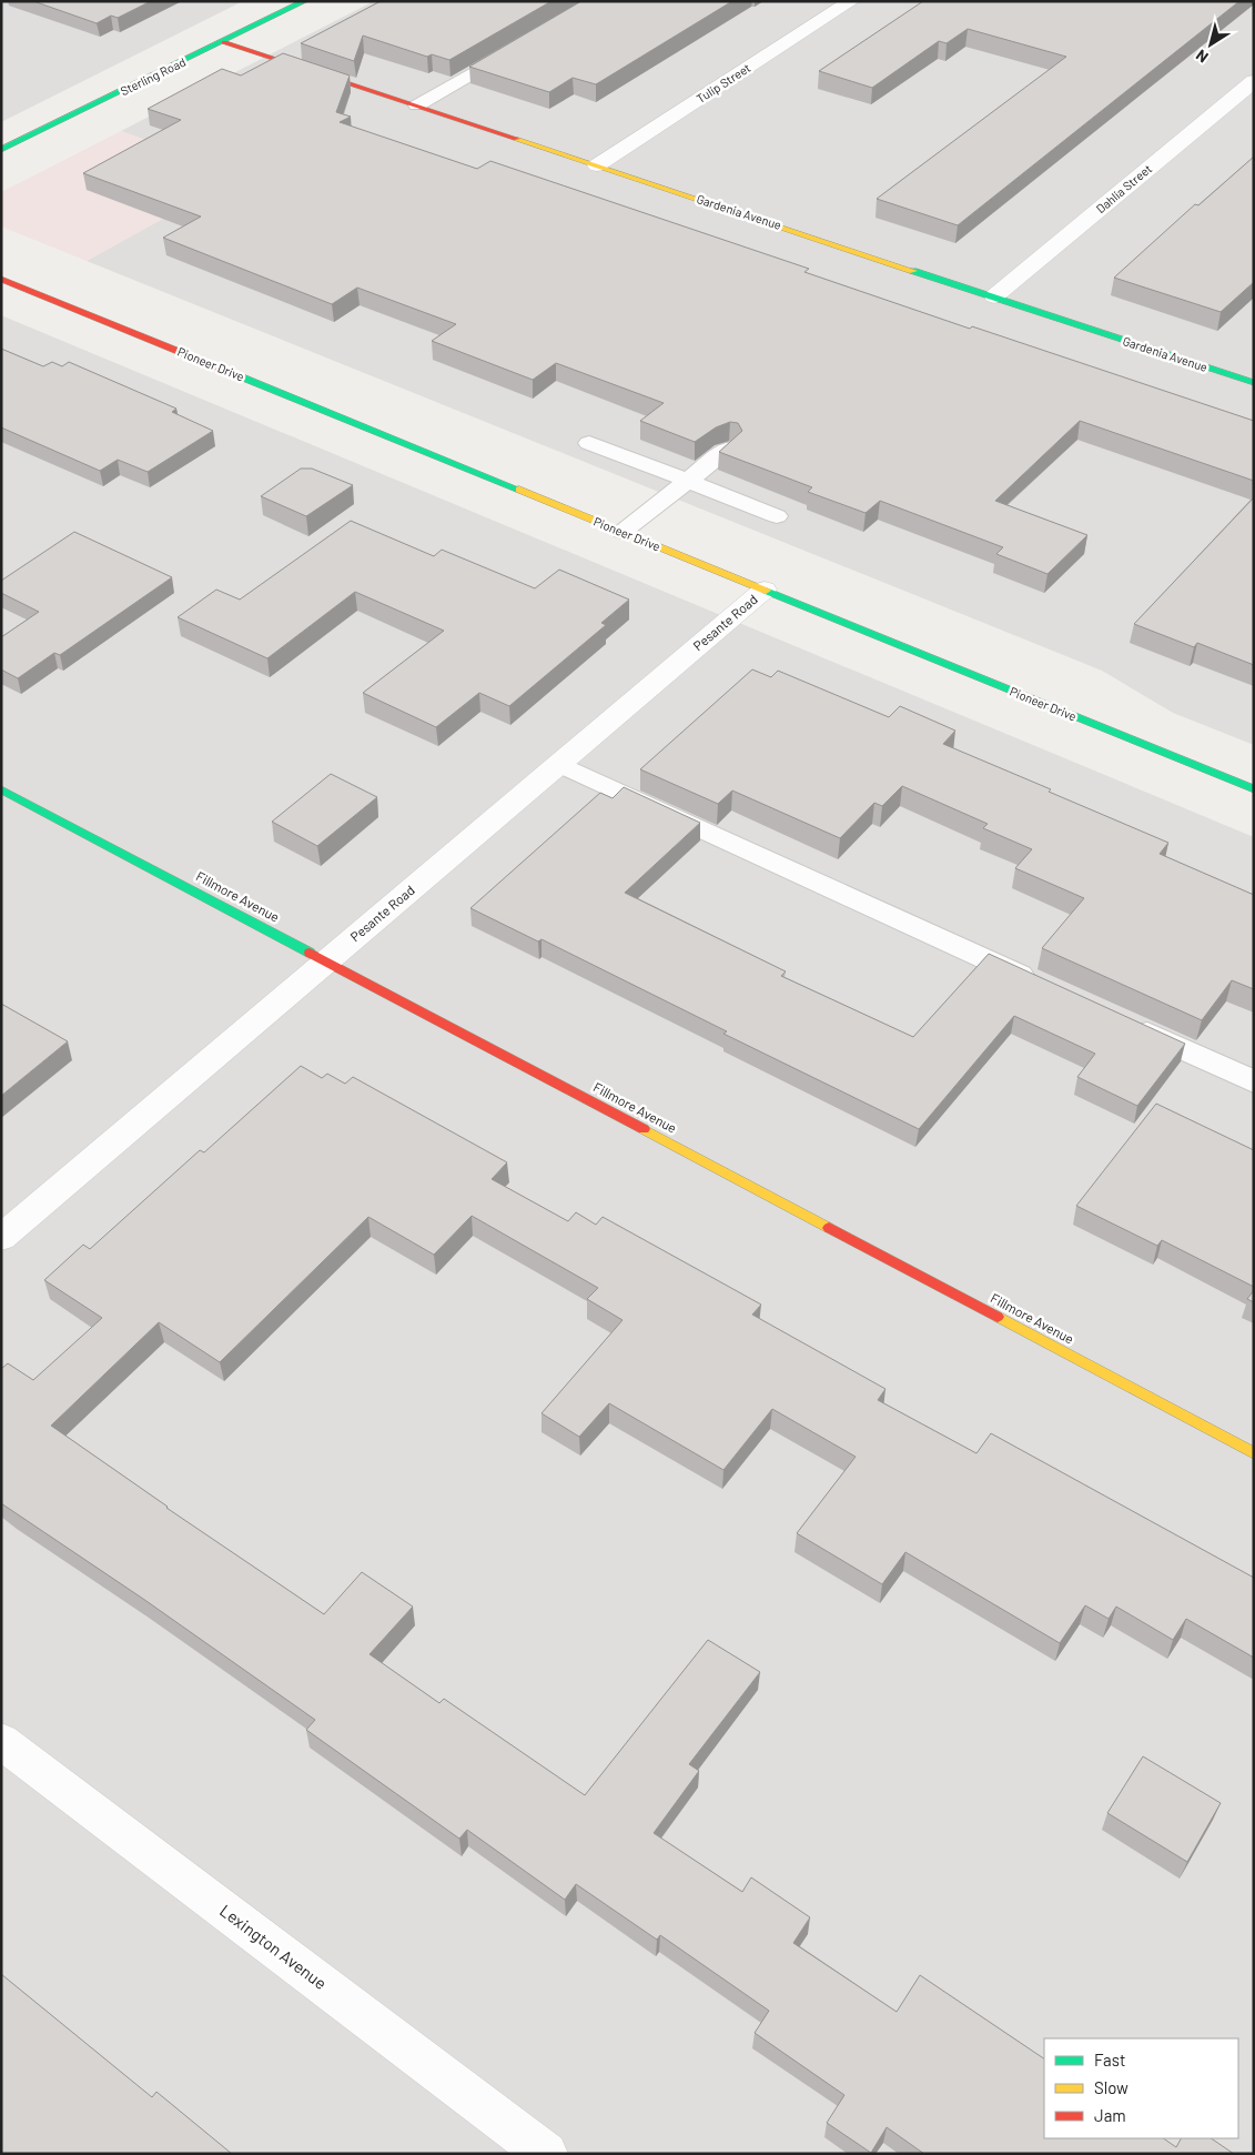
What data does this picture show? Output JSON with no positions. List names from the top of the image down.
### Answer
{
  "streets": {
    "street": [
      "Sterling Road",
      "Tulip Street",
      "Dahlia Street",
      "Gardenia Avenue",
      "Pioneer Drive",
      "Pesante Road",
      "Fillmore Avenue",
      "Lexington Avenue"
    ]
  },
  "crossings": [
    ["Sterling Road", "Gardenia Avenue"],
    ["Tulip Street", "Gardenia Avenue"],
    ["Dahlia Street", "Gardenia Avenue"],
    ["Pioneer Drive", "Pesante Road"],
    ["Pesante Road", "Fillmore Avenue"]
  ],
  "legend": ["Fast", "Slow", "Jam"],
  "north": "bottom left"
}
